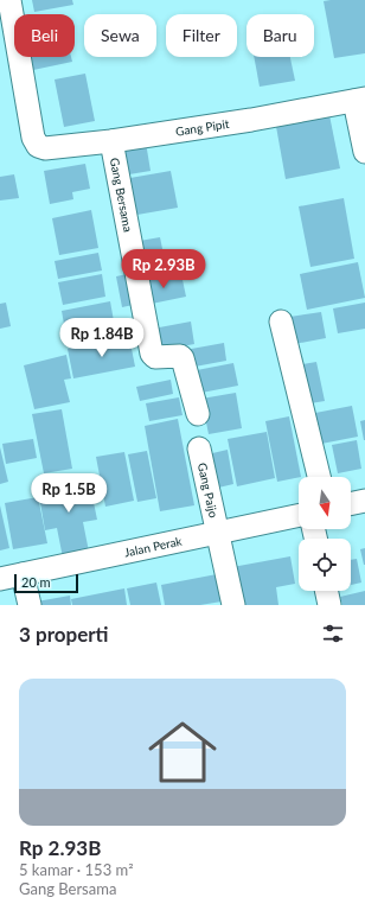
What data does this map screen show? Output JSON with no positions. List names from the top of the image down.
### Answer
{
  "streets": {
    "street": [
      "Gang Pipit",
      "Gang Bersama",
      "Gang Paijo",
      "Jalan Perak"
    ]
  },
  "crossings": [
    ["Gang Pipit", "Gang Bersama"],
    ["Gang Paijo", "Jalan Perak"]
  ],
  "scale_bar": "20 m",
  "north": "bottom",
  "page": {
    "chip": [
      "Beli",
      "Sewa",
      "Filter",
      "Baru"
    ],
    "price": ["Rp 2.93B", "Rp 1.84B", "Rp 1.5B"],
    "scale": "20 m",
    "heading": "3 properti",
    "list": [
      {
        "name": "Rp 2.93B",
        "note": "5 kamar · 153 m² · Gang Bersama"
      }
    ]
  }
}
